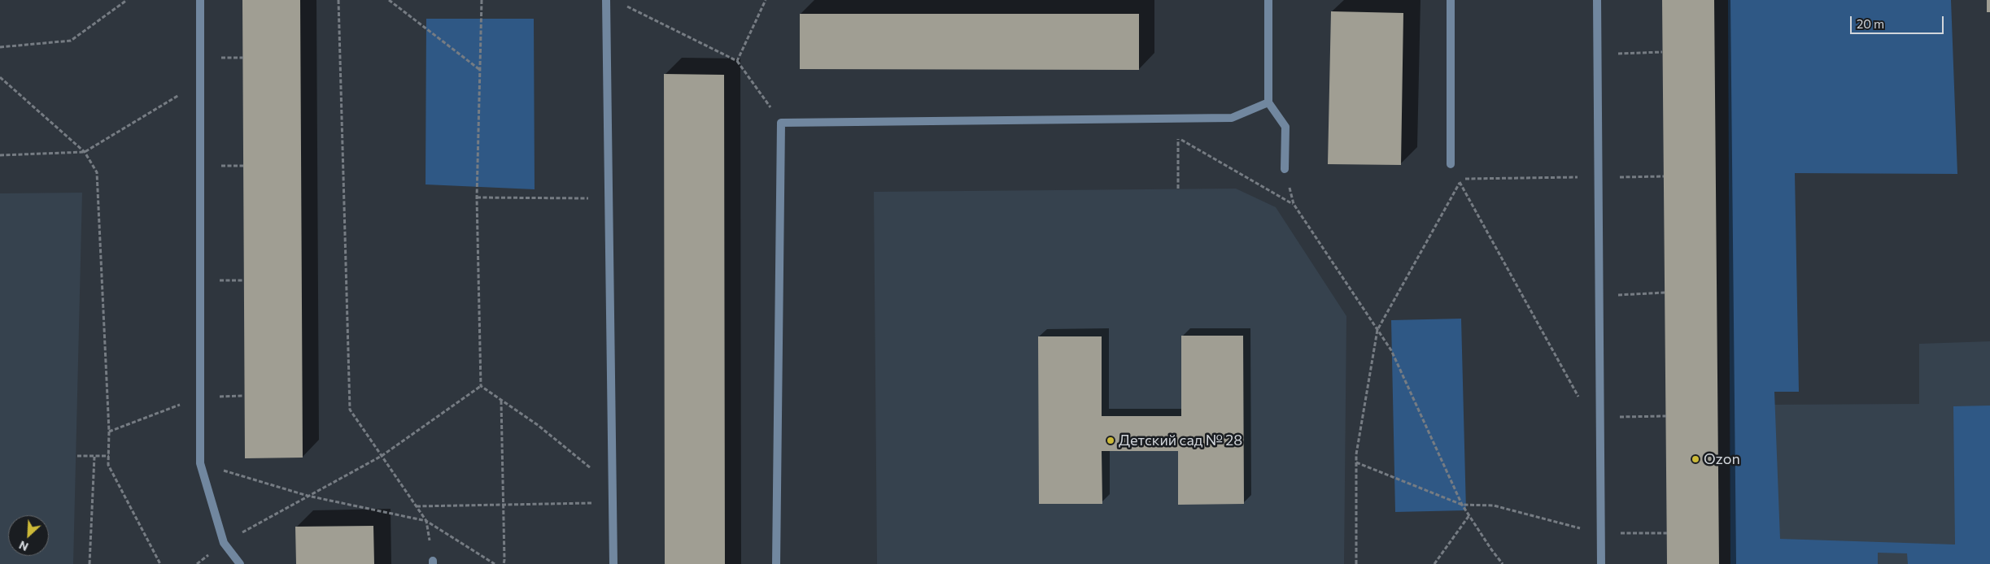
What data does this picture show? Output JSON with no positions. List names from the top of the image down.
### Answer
{
  "places": ["Детский сад № 28", "Ozon"],
  "scale_bar": "20 m",
  "north": "bottom left"
}
